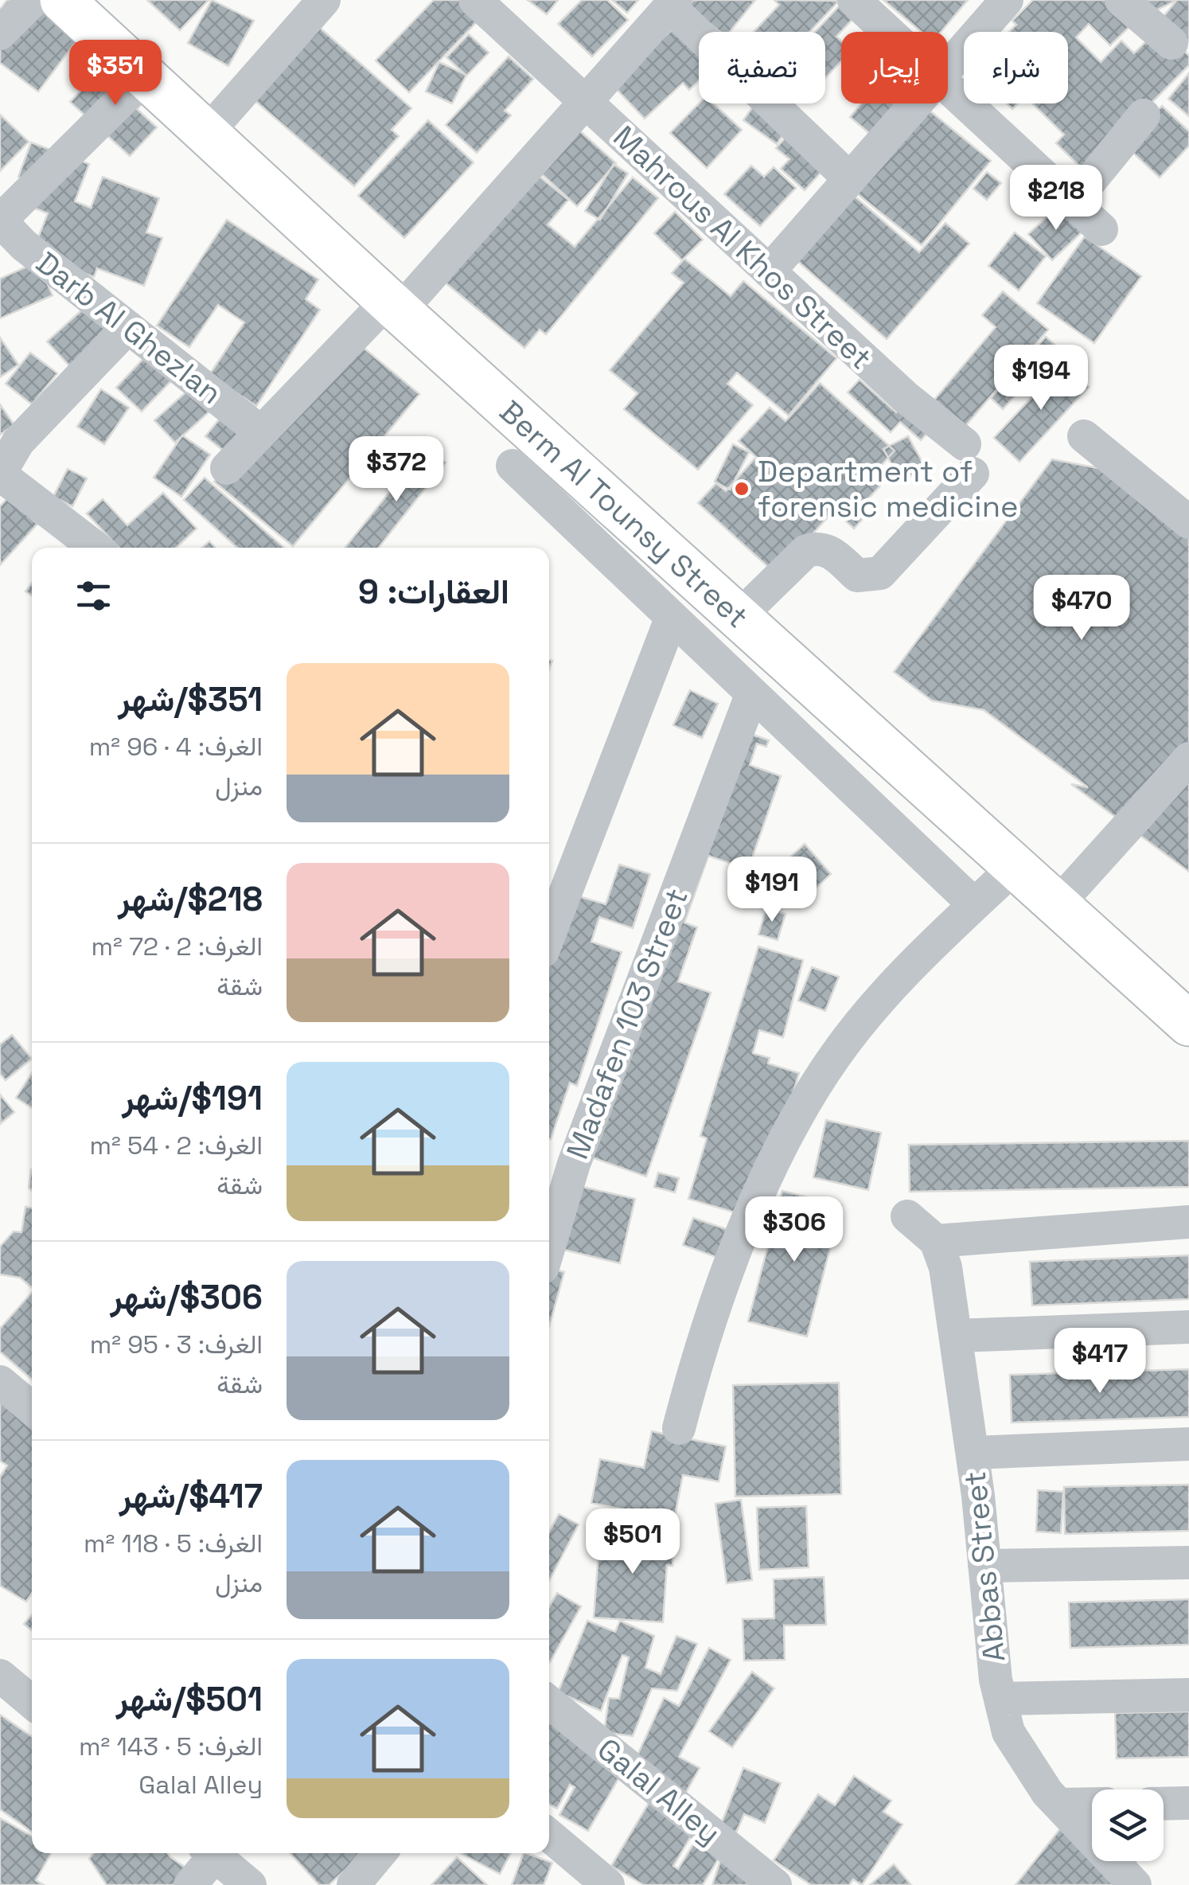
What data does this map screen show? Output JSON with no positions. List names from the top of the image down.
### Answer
{
  "streets": {
    "main road": ["Berm Al Tounsy Street"],
    "street": [
      "Mahrous Al Khos Street",
      "Darb Al Ghezlan",
      "Madafen 103 Street",
      "Abbas Street",
      "Galal Alley"
    ]
  },
  "crossings": [
    ["Mahrous Al Khos Street", "Berm Al Tounsy Street"]
  ],
  "places": ["Department of forensic medicine"],
  "page": {
    "chip": ["شراء", "إيجار", "تصفية"],
    "price": [
      "$351",
      "$218",
      "$194",
      "$372",
      "$470",
      "$191",
      "$306",
      "$417",
      "$501"
    ],
    "heading": "العقارات: 9",
    "list": [
      {
        "name": "$351/شهر",
        "note": "الغرف: 4 · 96 m² · منزل"
      },
      {
        "name": "$218/شهر",
        "note": "الغرف: 2 · 72 m² · شقة"
      },
      {
        "name": "$191/شهر",
        "note": "الغرف: 2 · 54 m² · شقة"
      },
      {
        "name": "$306/شهر",
        "note": "الغرف: 3 · 95 m² · شقة"
      },
      {
        "name": "$417/شهر",
        "note": "الغرف: 5 · 118 m² · منزل"
      },
      {
        "name": "$501/شهر",
        "note": "الغرف: 5 · 143 m² · Galal Alley"
      }
    ]
  }
}
